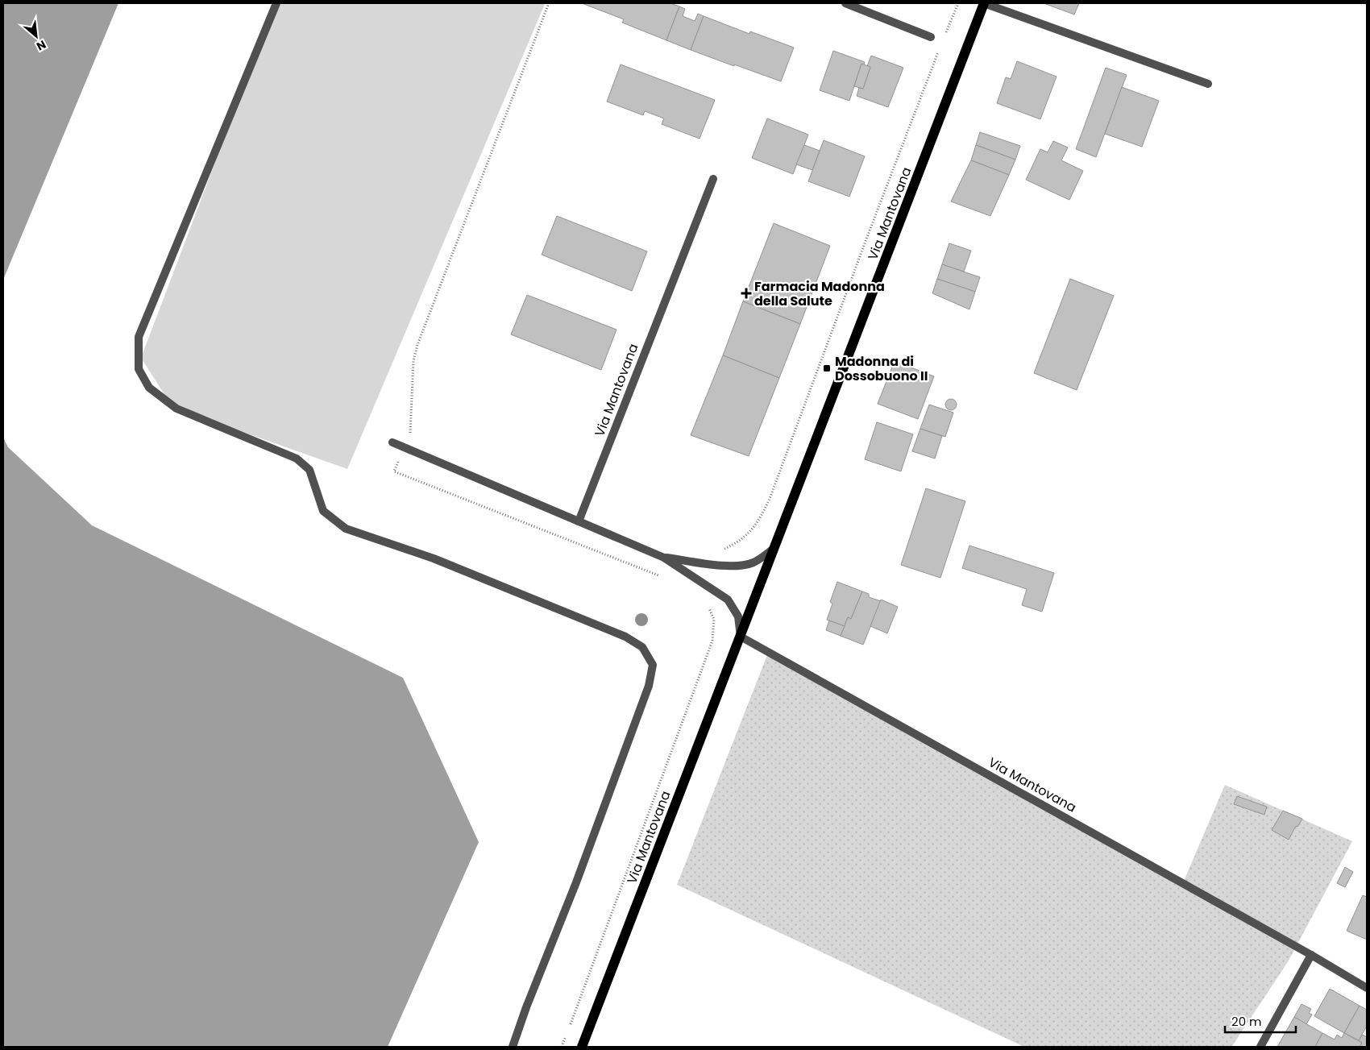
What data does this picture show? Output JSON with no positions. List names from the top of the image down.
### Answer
{
  "streets": {
    "main road": ["Via Mantovana"]
  },
  "places": {
    "health": ["Farmacia Madonna della Salute"],
    "transit": ["Madonna di Dossobuono II"]
  },
  "scale_bar": "20 m",
  "north": "bottom right"
}
